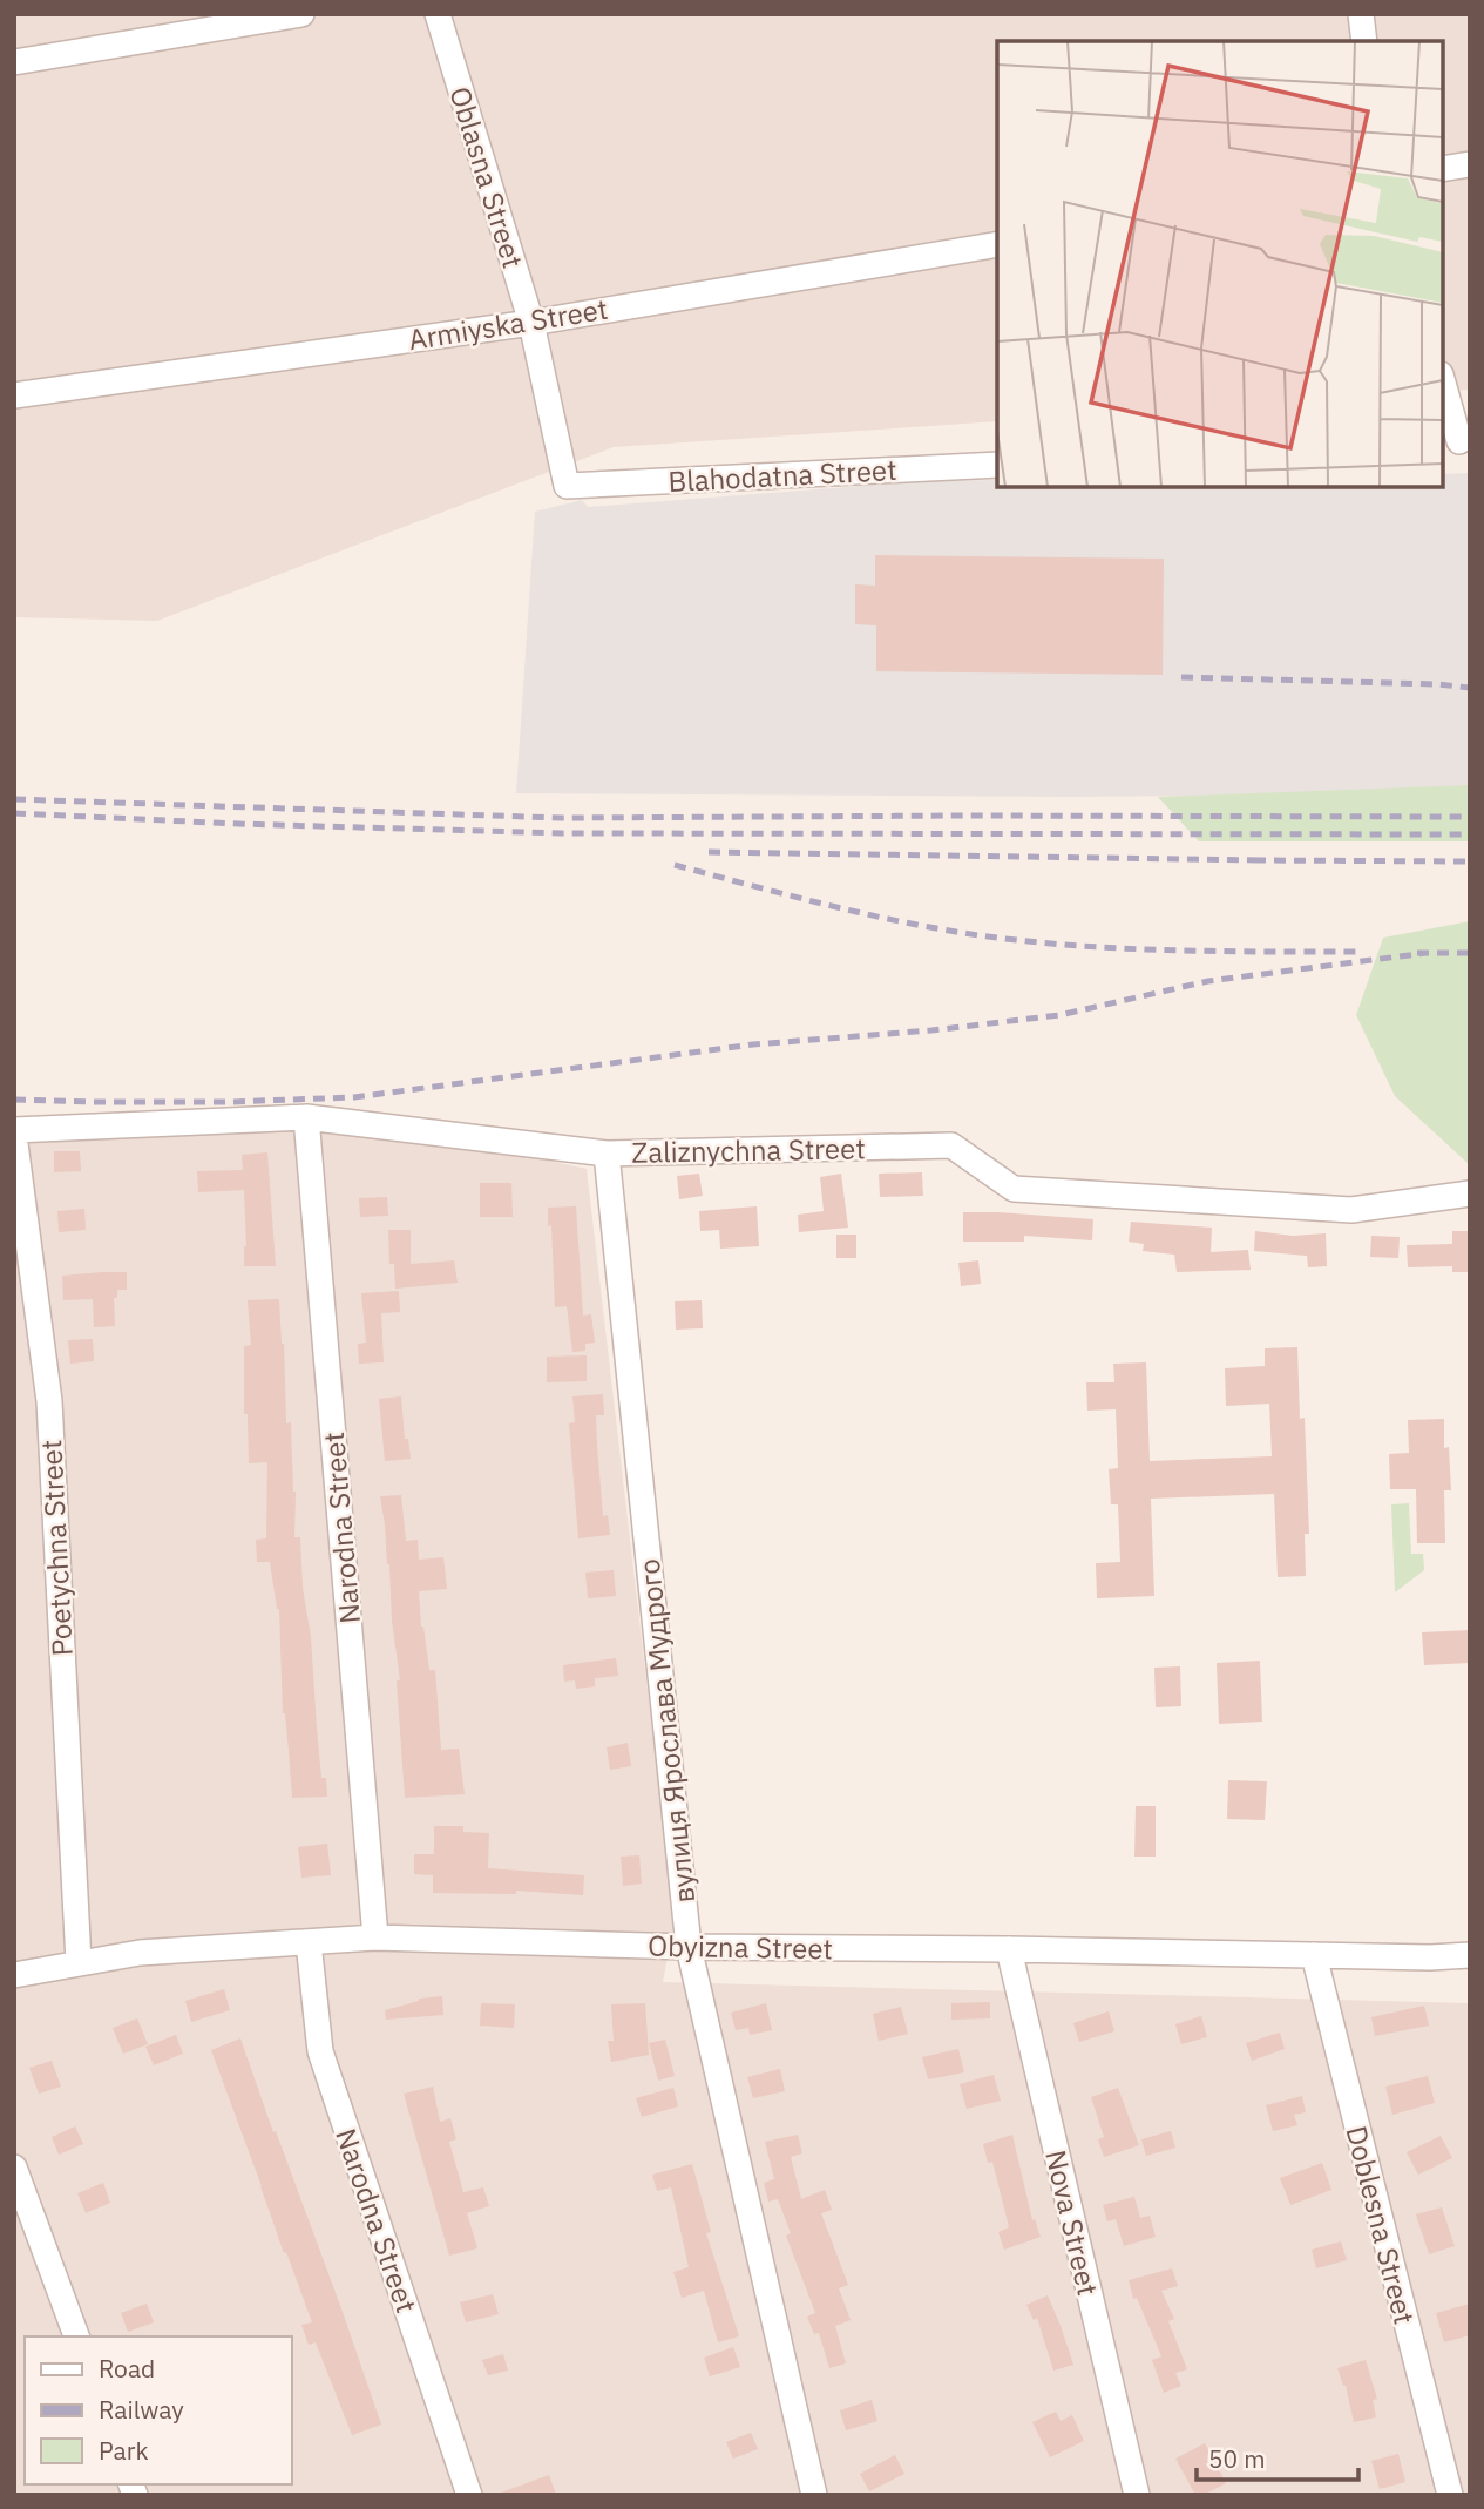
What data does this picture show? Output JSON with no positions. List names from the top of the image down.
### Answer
{
  "streets": {
    "street": [
      "Oblasna Street",
      "Armiyska Street",
      "Blahodatna Street",
      "Zaliznychna Street",
      "Narodna Street",
      "Poetychna Street",
      "вулиця Ярослава Мудрого",
      "Obyizna Street",
      "Nova Street",
      "Doblesna Street"
    ]
  },
  "crossings": [
    ["Oblasna Street", "Armiyska Street"],
    ["Oblasna Street", "Blahodatna Street"],
    ["Zaliznychna Street", "Narodna Street"],
    ["Zaliznychna Street", "Poetychna Street"],
    ["Zaliznychna Street", "вулиця Ярослава Мудрого"],
    ["Narodna Street", "Obyizna Street"],
    ["Poetychna Street", "Obyizna Street"],
    ["вулиця Ярослава Мудрого", "Obyizna Street"],
    ["Obyizna Street", "Nova Street"],
    ["Obyizna Street", "Doblesna Street"]
  ],
  "legend": ["Road", "Railway", "Park"],
  "scale_bar": "50 m"
}
